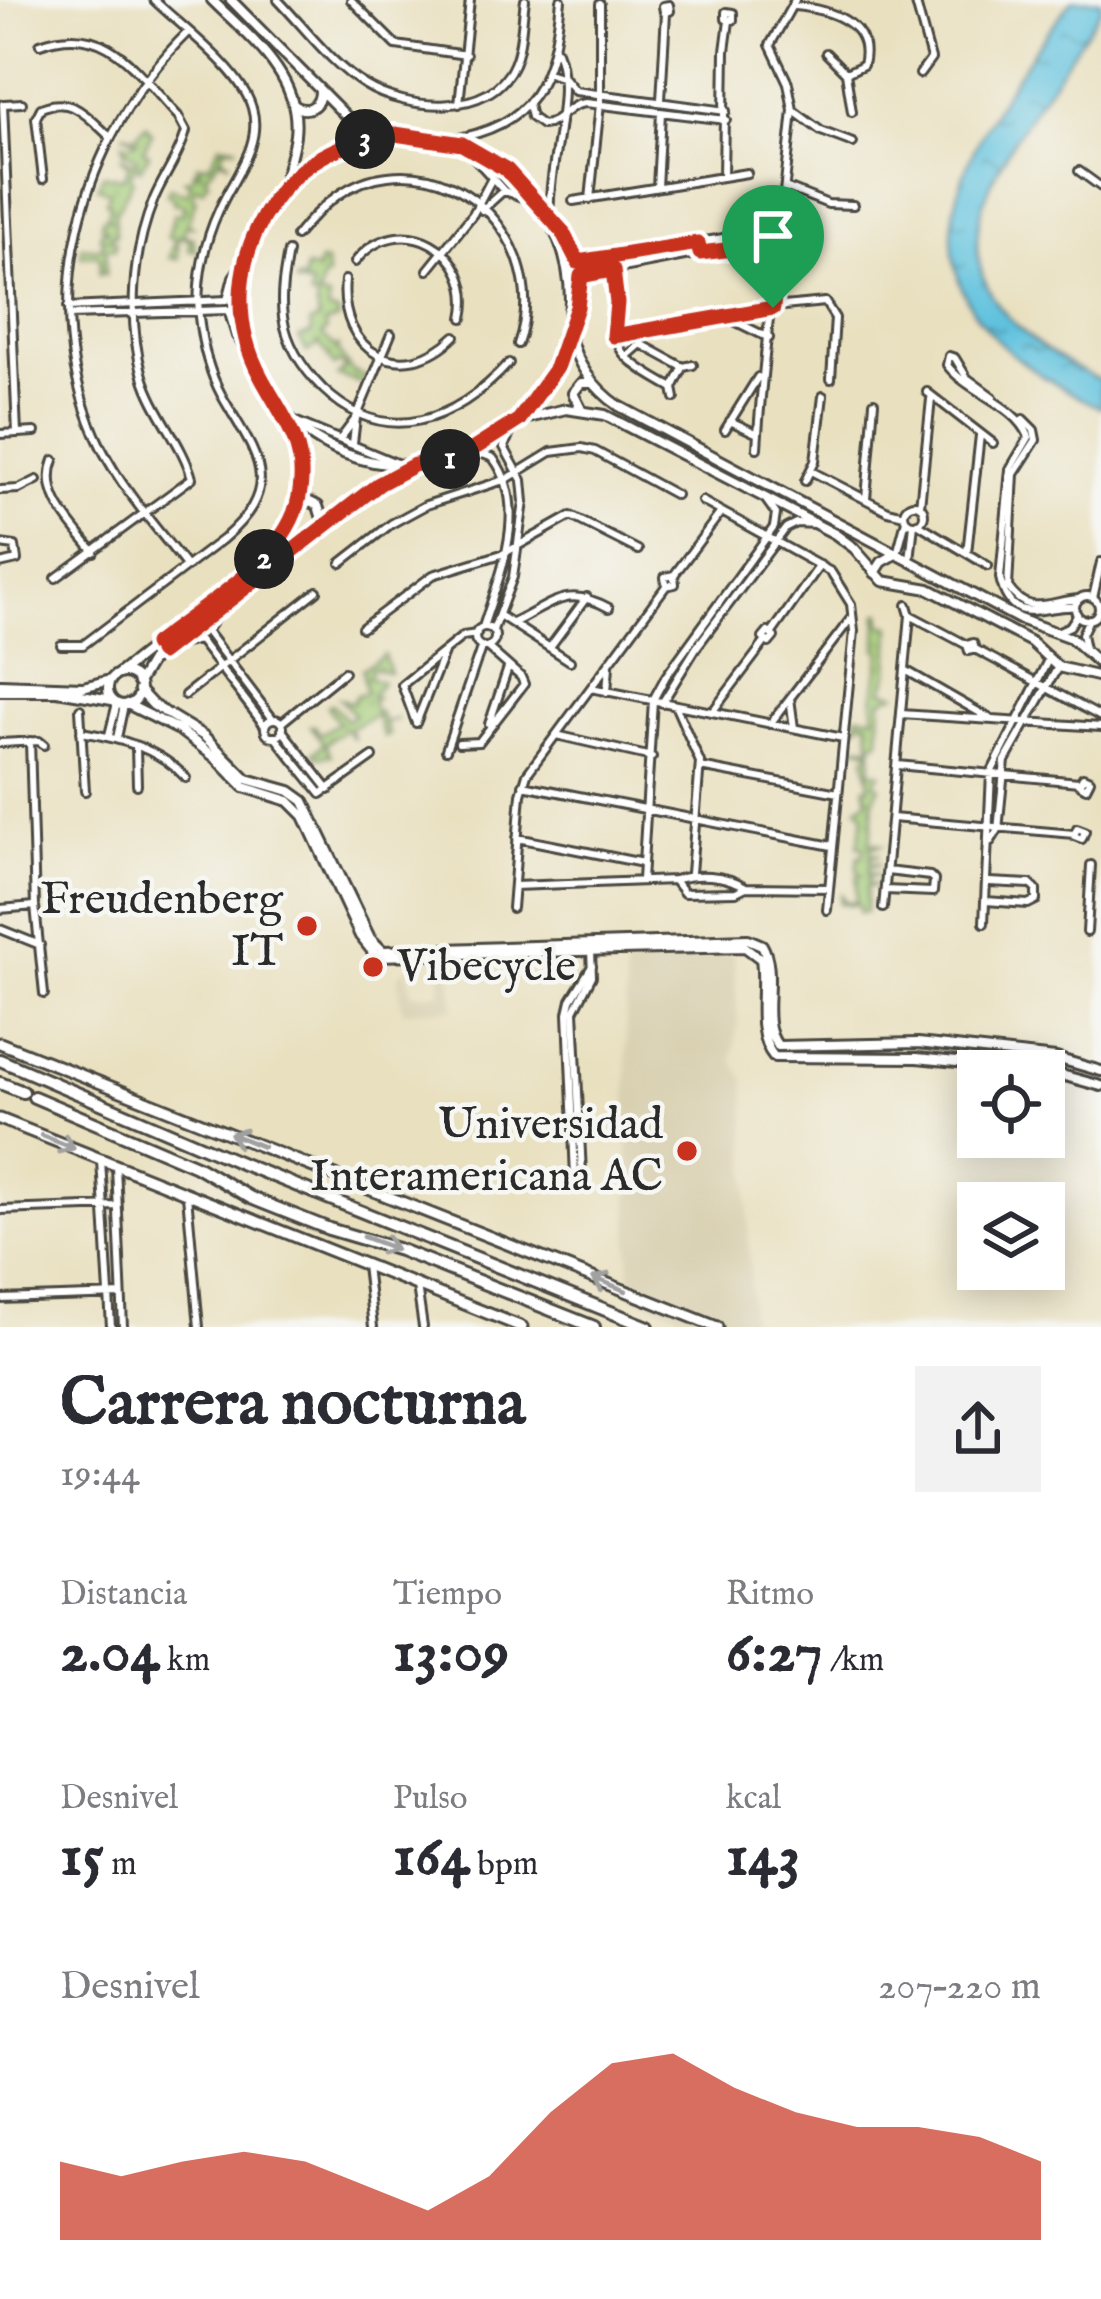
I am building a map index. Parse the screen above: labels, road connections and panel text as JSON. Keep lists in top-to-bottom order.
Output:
{
  "places": ["Freudenberg IT", "Vibecycle", "Universidad Interamericana AC"],
  "page": {
    "pins": ["3", "1", "2"],
    "heading": ["Carrera nocturna", "19:44"],
    "stats": [
      ["Distancia", "2.04 km"],
      ["Tiempo", "13:09"],
      ["Ritmo", "6:27 /km"],
      ["Desnivel", "15 m"],
      ["Pulso", "164 bpm"],
      ["kcal", "143"]
    ],
    "chart": ["Desnivel", "207–220 m"]
  }
}
